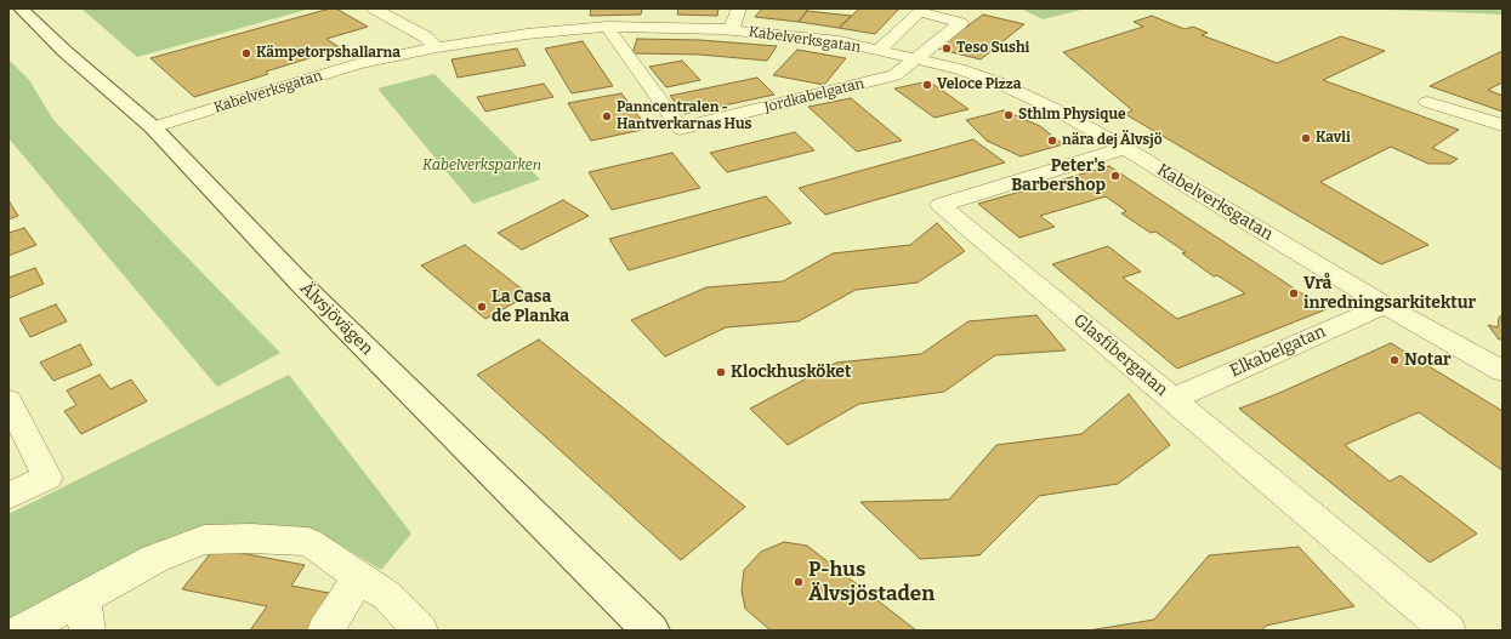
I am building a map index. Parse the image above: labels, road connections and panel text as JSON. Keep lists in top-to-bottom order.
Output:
{
  "streets": {
    "main road": ["Älvsjövägen"],
    "street": [
      "Kabelverksgatan",
      "Jordkabelgatan",
      "Elkabelgatan",
      "Glasfibergatan"
    ]
  },
  "crossings": [
    ["Kabelverksgatan", "Jordkabelgatan"],
    ["Kabelverksgatan", "Älvsjövägen"],
    ["Kabelverksgatan", "Elkabelgatan"],
    ["Kabelverksgatan", "Glasfibergatan"],
    ["Elkabelgatan", "Glasfibergatan"]
  ],
  "parks": ["Kabelverksparken"],
  "places": [
    "Teso Sushi",
    "Kämpetorpshallarna",
    "Veloce Pizza",
    "Sthlm Physique",
    "Panncentralen - Hantverkarnas Hus",
    "Kavli",
    "nära dej Älvsjö",
    "Peter's Barbershop",
    "Vrå inredningsarkitektur",
    "La Casa de Planka",
    "Notar",
    "Klockhusköket",
    "P-hus Älvsjöstaden"
  ]
}
